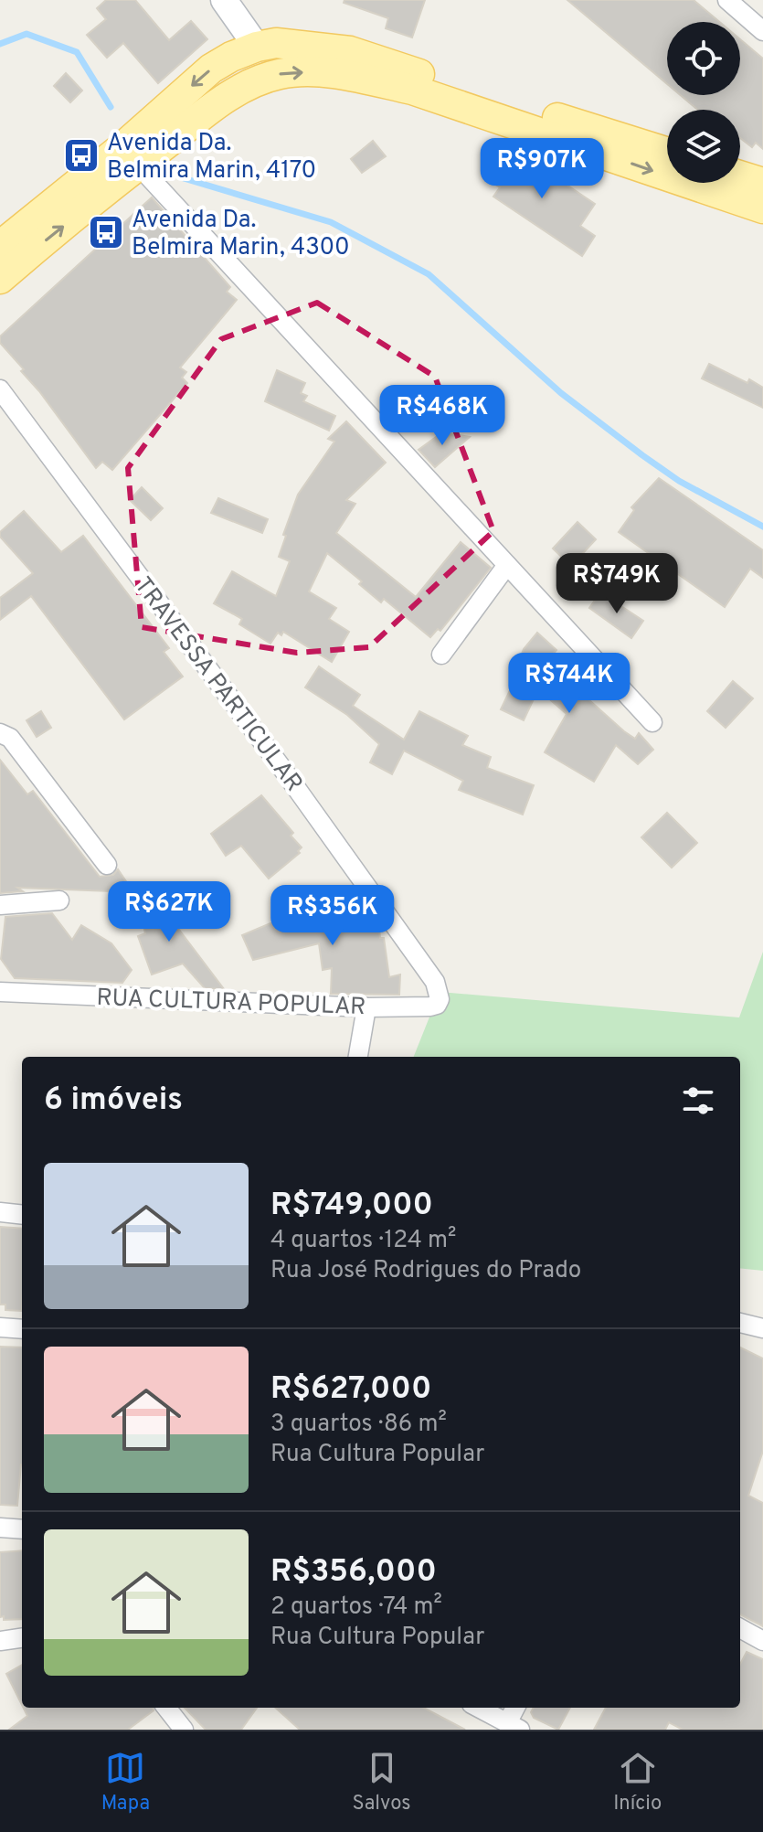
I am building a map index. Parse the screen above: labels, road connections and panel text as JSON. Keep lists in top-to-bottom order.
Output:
{
  "streets": {
    "street": ["TRAVESSA PARTICULAR", "RUA CULTURA POPULAR"]
  },
  "crossings": [
    ["TRAVESSA PARTICULAR", "RUA CULTURA POPULAR"]
  ],
  "places": {
    "bus stop": ["Avenida Da. Belmira Marin, 4170", "Avenida Da. Belmira Marin, 4300"]
  },
  "page": {
    "price": [
      "R$907K",
      "R$468K",
      "R$749K",
      "R$744K",
      "R$627K",
      "R$356K"
    ],
    "heading": "6 imóveis",
    "list": [
      {
        "name": "R$749,000",
        "note": "4 quartos · 124 m² · Rua José Rodrigues do Prado"
      },
      {
        "name": "R$627,000",
        "note": "3 quartos · 86 m² · Rua Cultura Popular"
      },
      {
        "name": "R$356,000",
        "note": "2 quartos · 74 m² · Rua Cultura Popular"
      }
    ],
    "tabs": ["Mapa", "Salvos", "Início"]
  }
}
